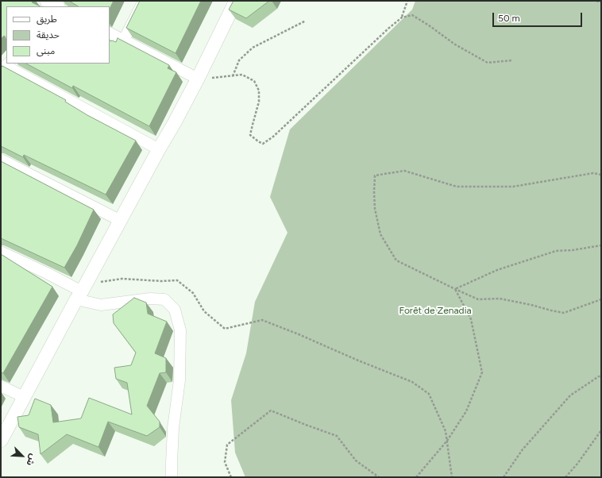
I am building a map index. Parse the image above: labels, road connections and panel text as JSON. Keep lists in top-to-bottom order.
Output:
{
  "parks": ["Forêt de Zenadia"],
  "legend": ["طريق", "حديقة", "مبنى"],
  "scale_bar": "50 m",
  "north": "bottom right"
}
